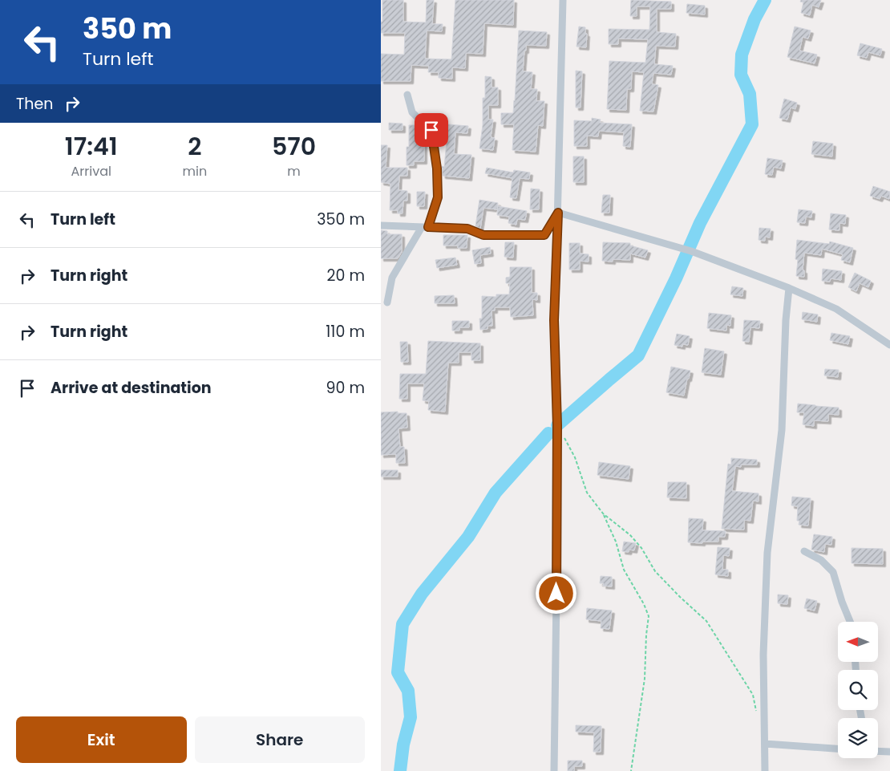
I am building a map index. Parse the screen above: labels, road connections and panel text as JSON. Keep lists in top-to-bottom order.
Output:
{
  "north": "left",
  "page": {
    "turn": ["350 m", "Turn left"],
    "then": "Then",
    "eta": [
      "17:41",
      "Arrival",
      "2",
      "min",
      "570",
      "m"
    ],
    "list": [
      {
        "name": "Turn left",
        "value": "350 m"
      },
      {
        "name": "Turn right",
        "value": "20 m"
      },
      {
        "name": "Turn right",
        "value": "110 m"
      },
      {
        "name": "Arrive at destination",
        "value": "90 m"
      }
    ],
    "buttons": ["Exit", "Share"]
  }
}
